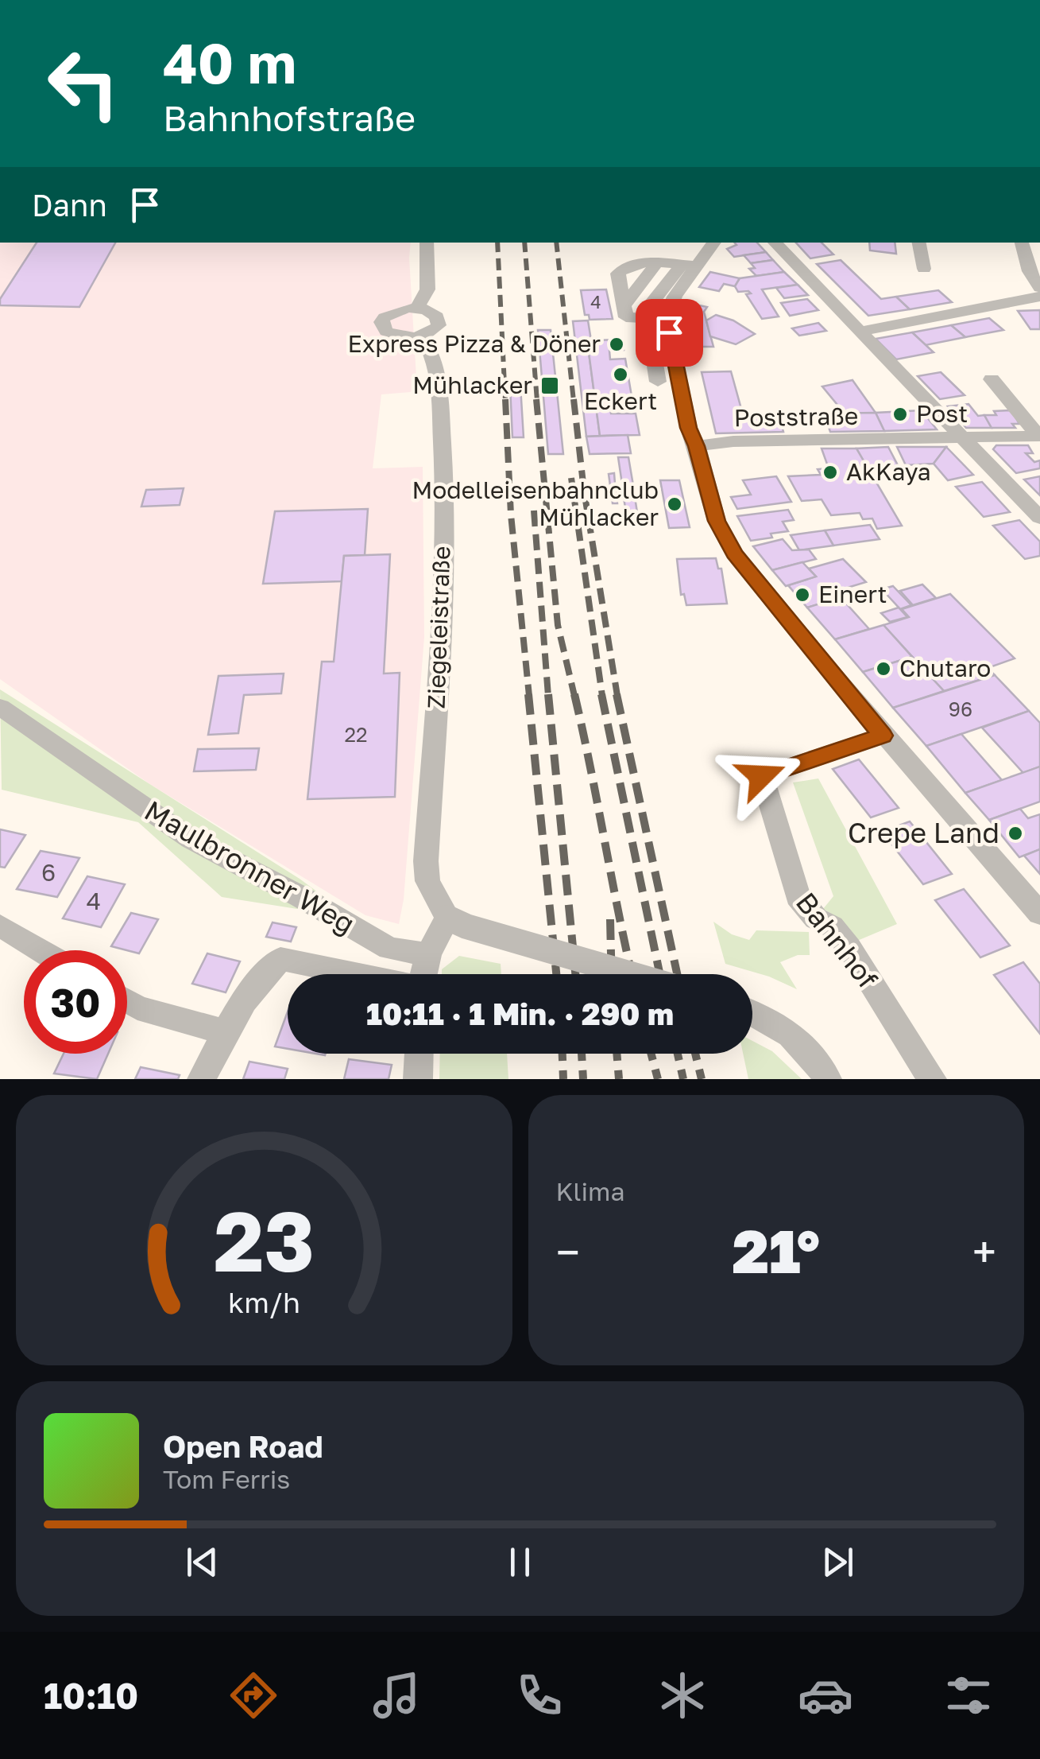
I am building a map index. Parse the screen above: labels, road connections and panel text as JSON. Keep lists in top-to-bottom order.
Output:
{
  "streets": {
    "street": [
      "Poststraße",
      "Ziegeleistraße",
      "Maulbronner Weg",
      "Bahnhof"
    ]
  },
  "places": {
    "other": [
      "Express Pizza & Döner",
      "Eckert",
      "Post",
      "AkKaya",
      "Modelleisenbahnclub Mühlacker",
      "Einert",
      "Chutaro",
      "Crepe Land"
    ],
    "transit": ["Mühlacker"]
  },
  "house_numbers": [
    "4",
    "96",
    "22",
    "6",
    "4"
  ],
  "page": {
    "turn": ["40 m", "Bahnhofstraße"],
    "then": "Dann",
    "limit": "30",
    "trip": "10:11 · 1 Min. · 290 m",
    "tile": "Klima",
    "heat": ["−", "21°", "+"],
    "song": ["Open Road", "Tom Ferris"],
    "tabs": "10:10",
    "gauge": ["23", "km/h"]
  }
}
